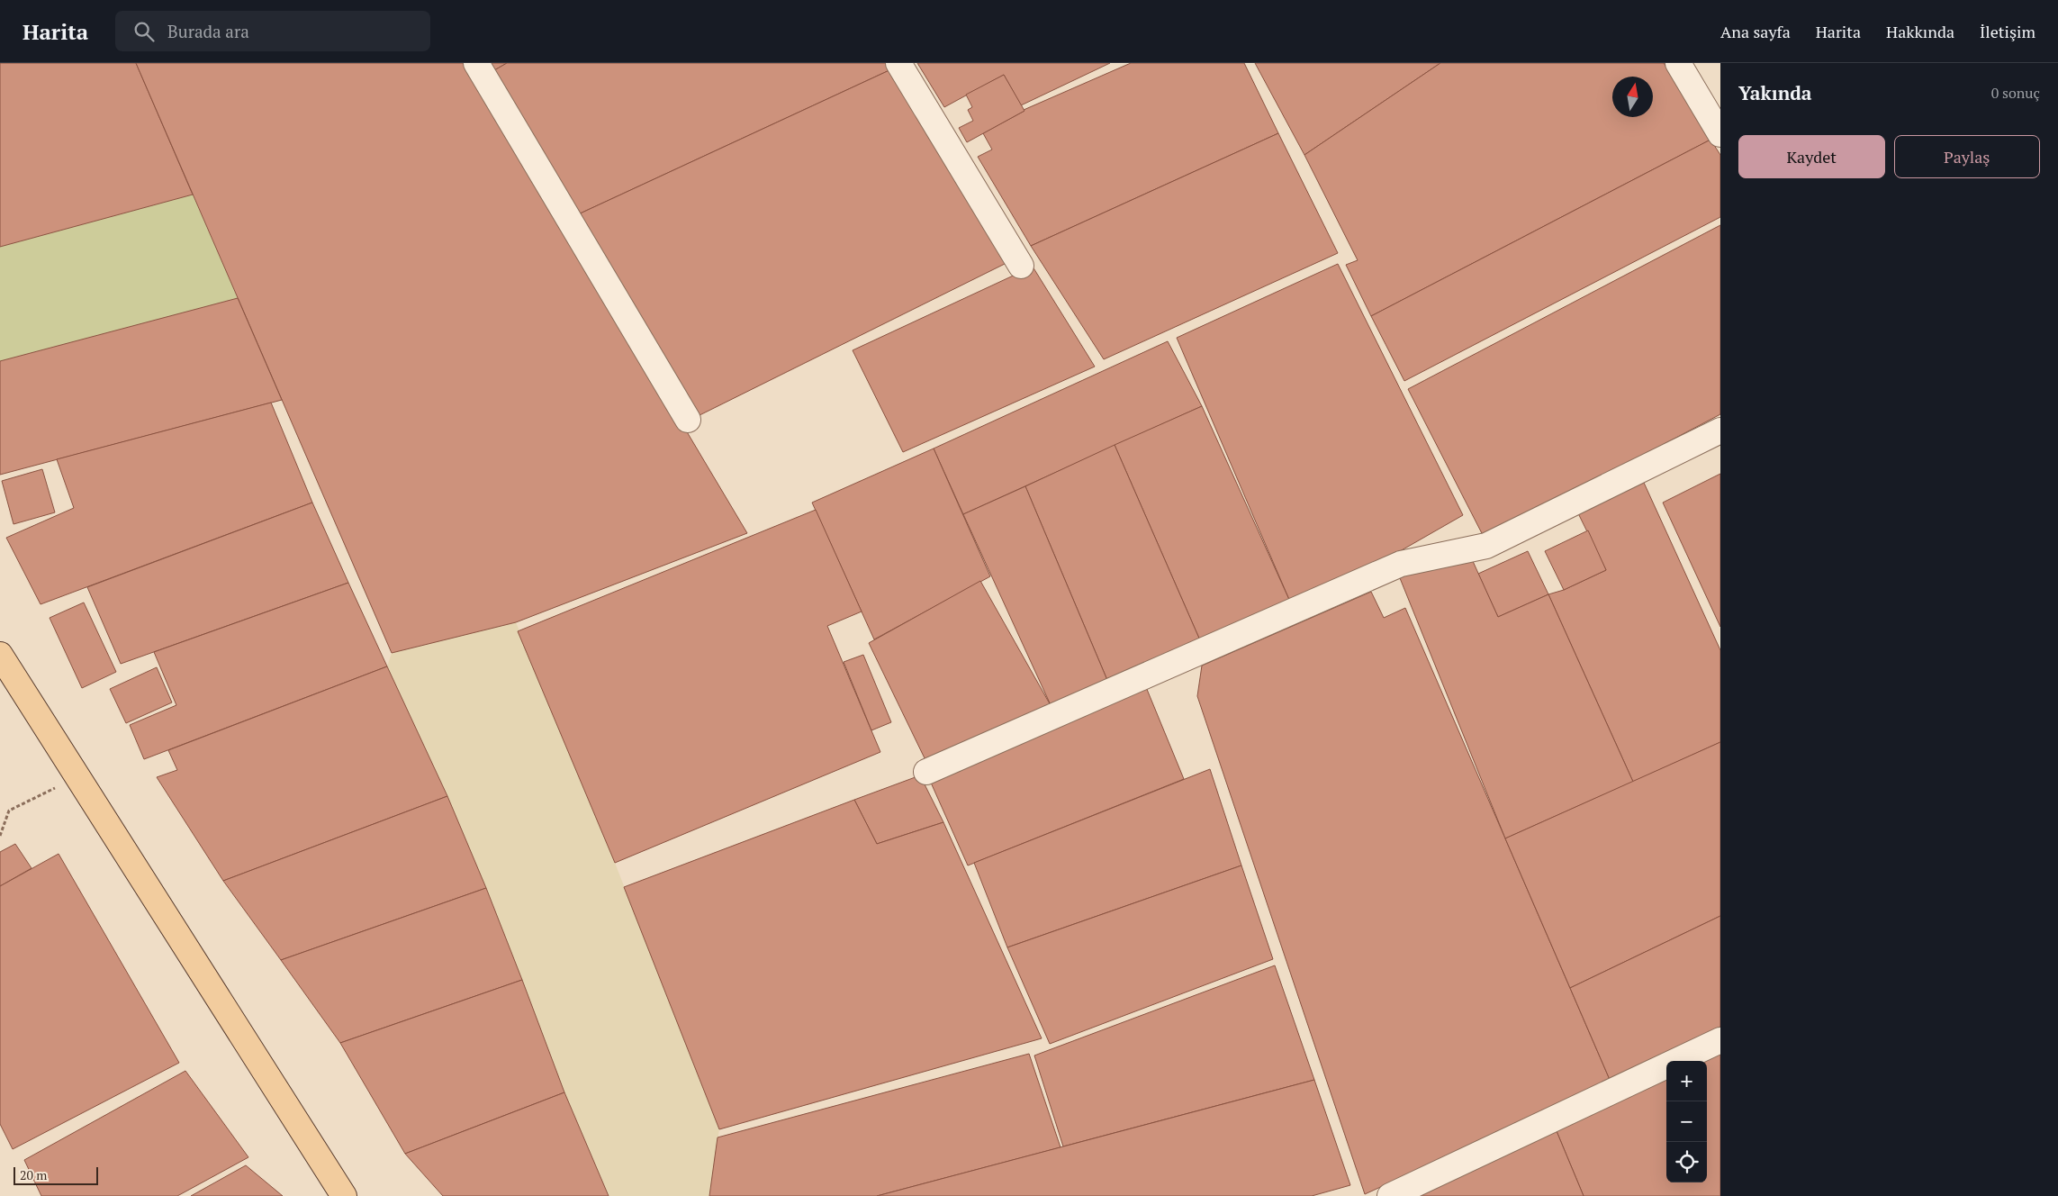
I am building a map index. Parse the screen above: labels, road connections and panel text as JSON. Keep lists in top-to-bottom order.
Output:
{
  "scale_bar": "20 m",
  "north": "top",
  "page": {
    "header": "Harita",
    "search": "Burada ara",
    "nav": [
      "Ana sayfa",
      "Harita",
      "Hakkında",
      "İletişim"
    ],
    "heading": ["Yakında", "0 sonuç"],
    "buttons": ["Kaydet", "Paylaş"],
    "map_buttons": ["+", "−"],
    "scale": "20 m"
  }
}
